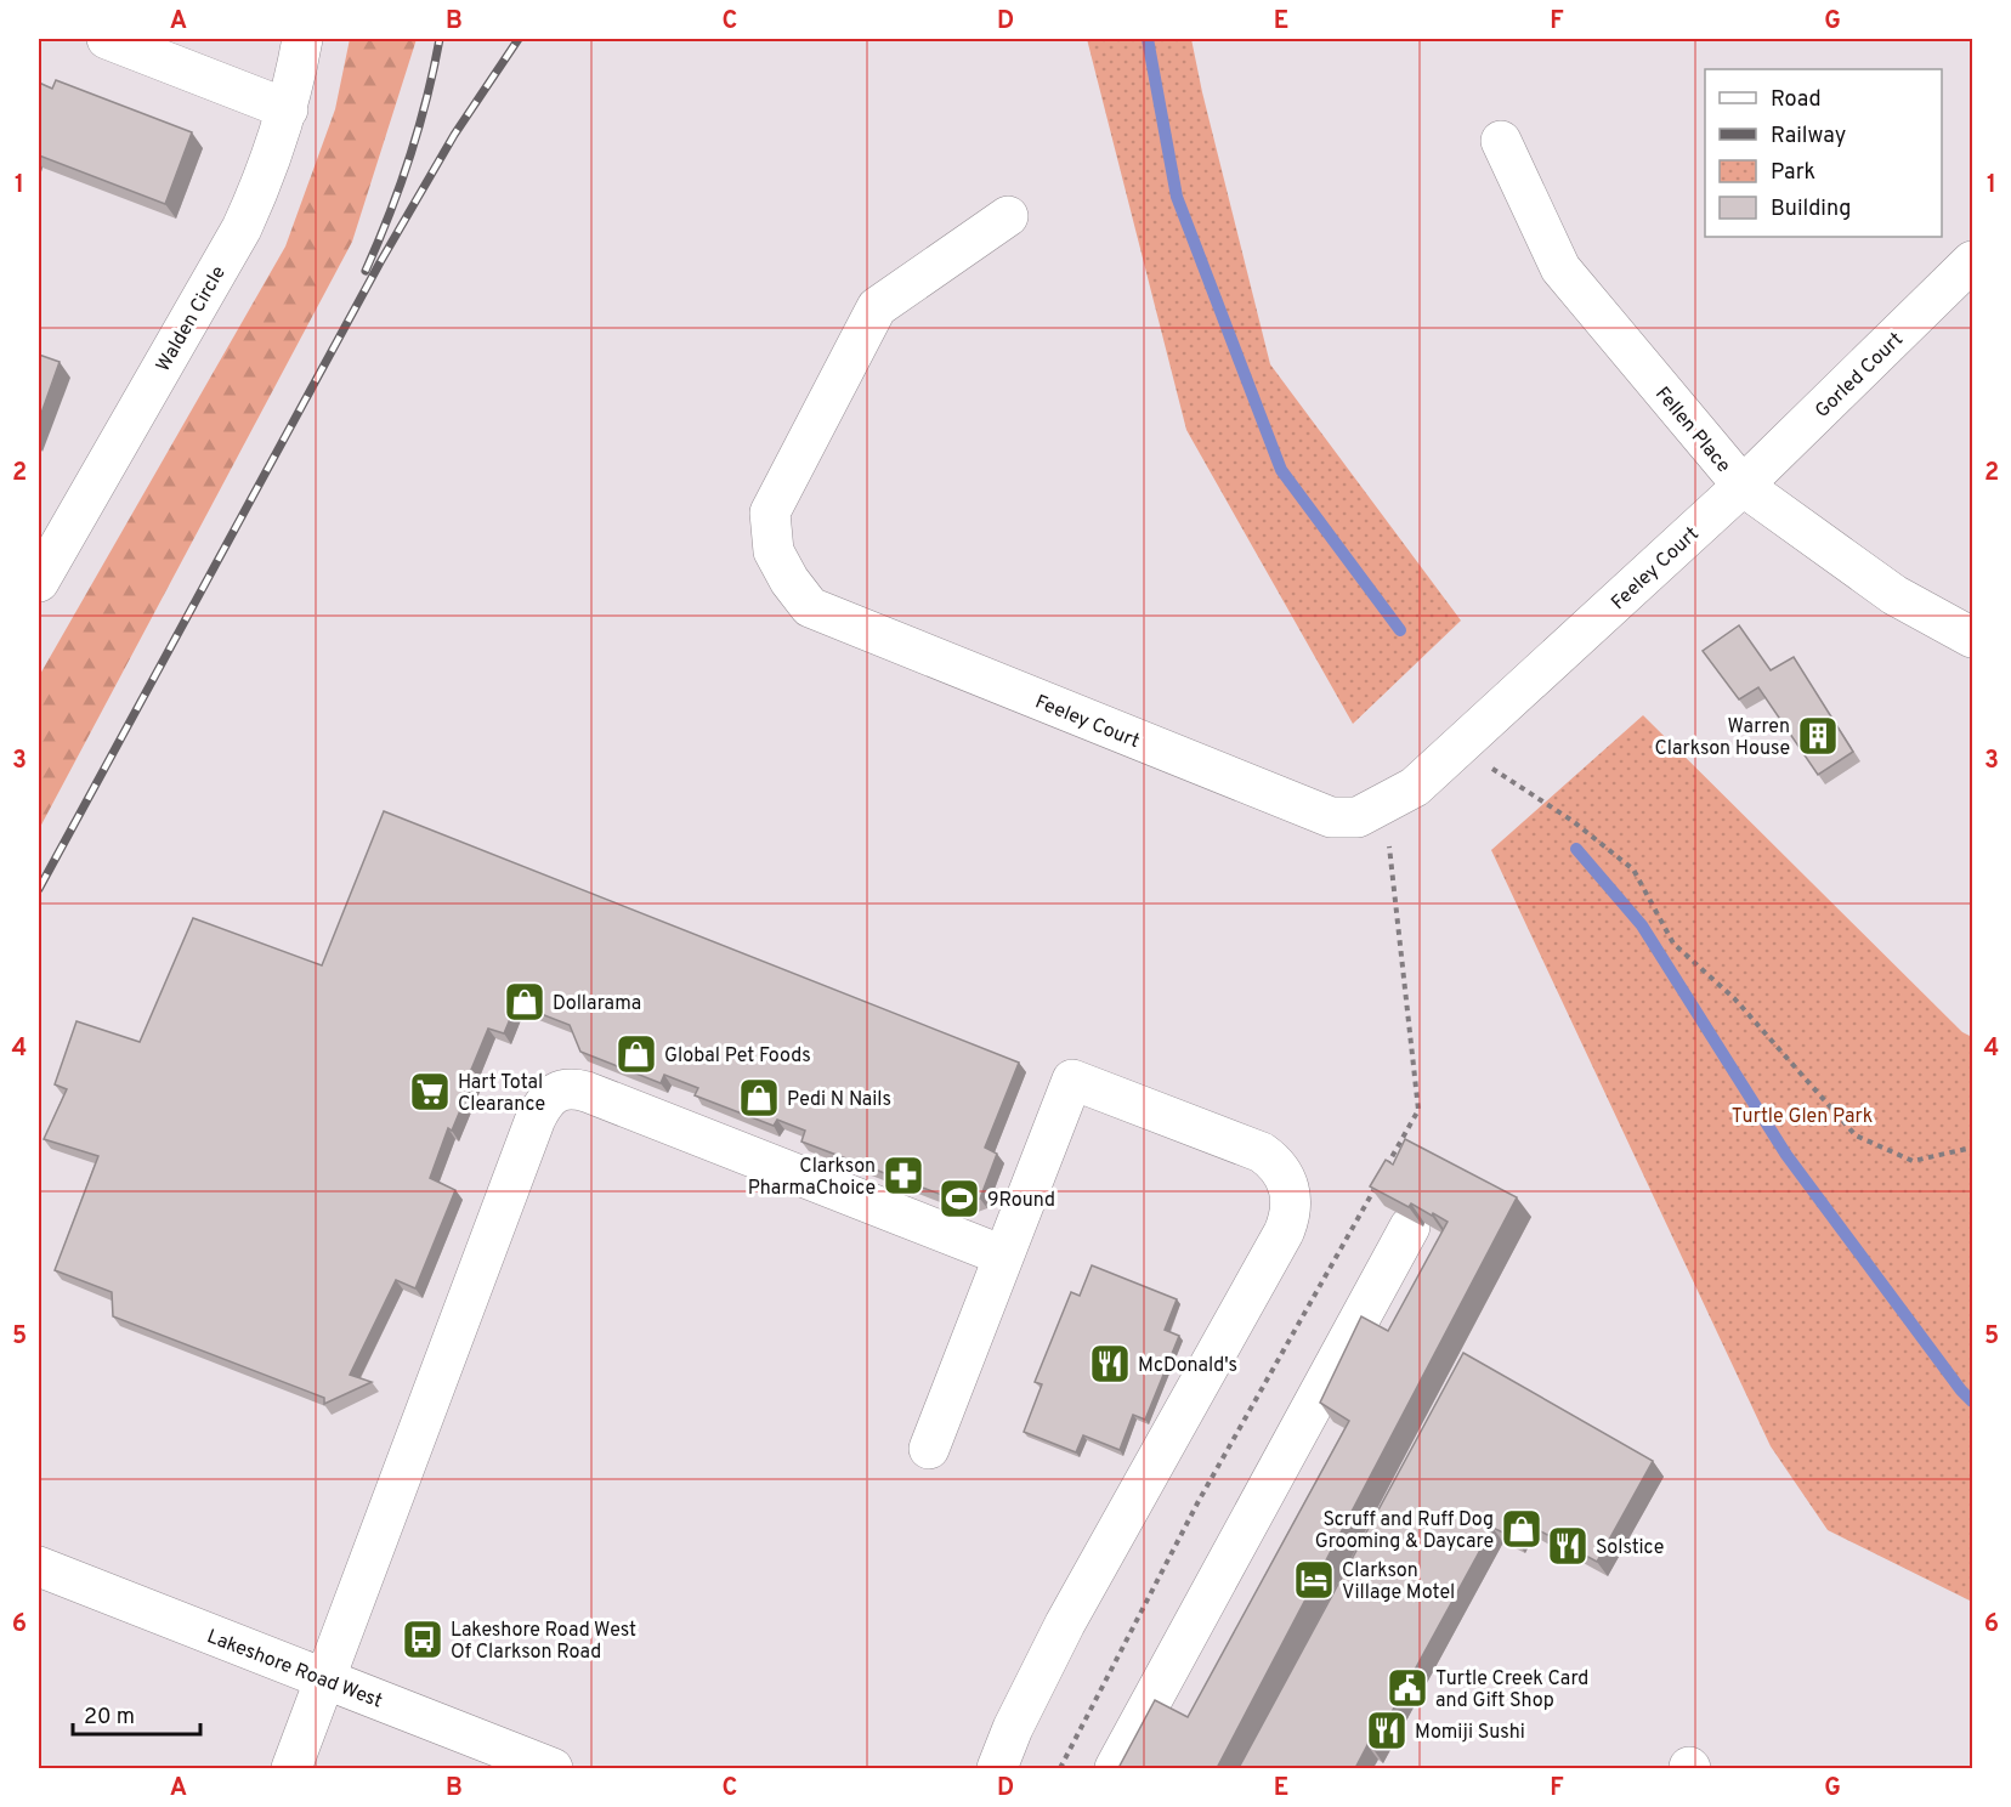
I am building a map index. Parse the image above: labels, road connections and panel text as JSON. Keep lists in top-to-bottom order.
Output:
{
  "streets": {
    "street": [
      "Walden Circle",
      "Gorled Court",
      "Fellen Place",
      "Feeley Court",
      "Lakeshore Road West"
    ]
  },
  "crossings": [
    ["Gorled Court", "Fellen Place"],
    ["Gorled Court", "Feeley Court"],
    ["Fellen Place", "Feeley Court"]
  ],
  "parks": ["Turtle Glen Park"],
  "places": {
    "building": ["Warren Clarkson House"],
    "shop": [
      "Dollarama",
      "Global Pet Foods",
      "Pedi N Nails",
      "Scruff and Ruff Dog Grooming & Daycare"
    ],
    "supermarket": ["Hart Total Clearance"],
    "pharmacy": ["Clarkson PharmaChoice"],
    "sports": ["9Round"],
    "restaurant": ["McDonald's", "Solstice", "Momiji Sushi"],
    "hotel": ["Clarkson Village Motel"],
    "bus stop": ["Lakeshore Road West Of Clarkson Road"],
    "public building": ["Turtle Creek Card and Gift Shop"]
  },
  "legend": [
    "Road",
    "Railway",
    "Park",
    "Building"
  ],
  "scale_bar": "20 m",
  "grid": {
    "columns": [
      "A",
      "B",
      "C",
      "D",
      "E",
      "F",
      "G"
    ],
    "rows": [
      "1",
      "2",
      "3",
      "4",
      "5",
      "6"
    ]
  }
}
